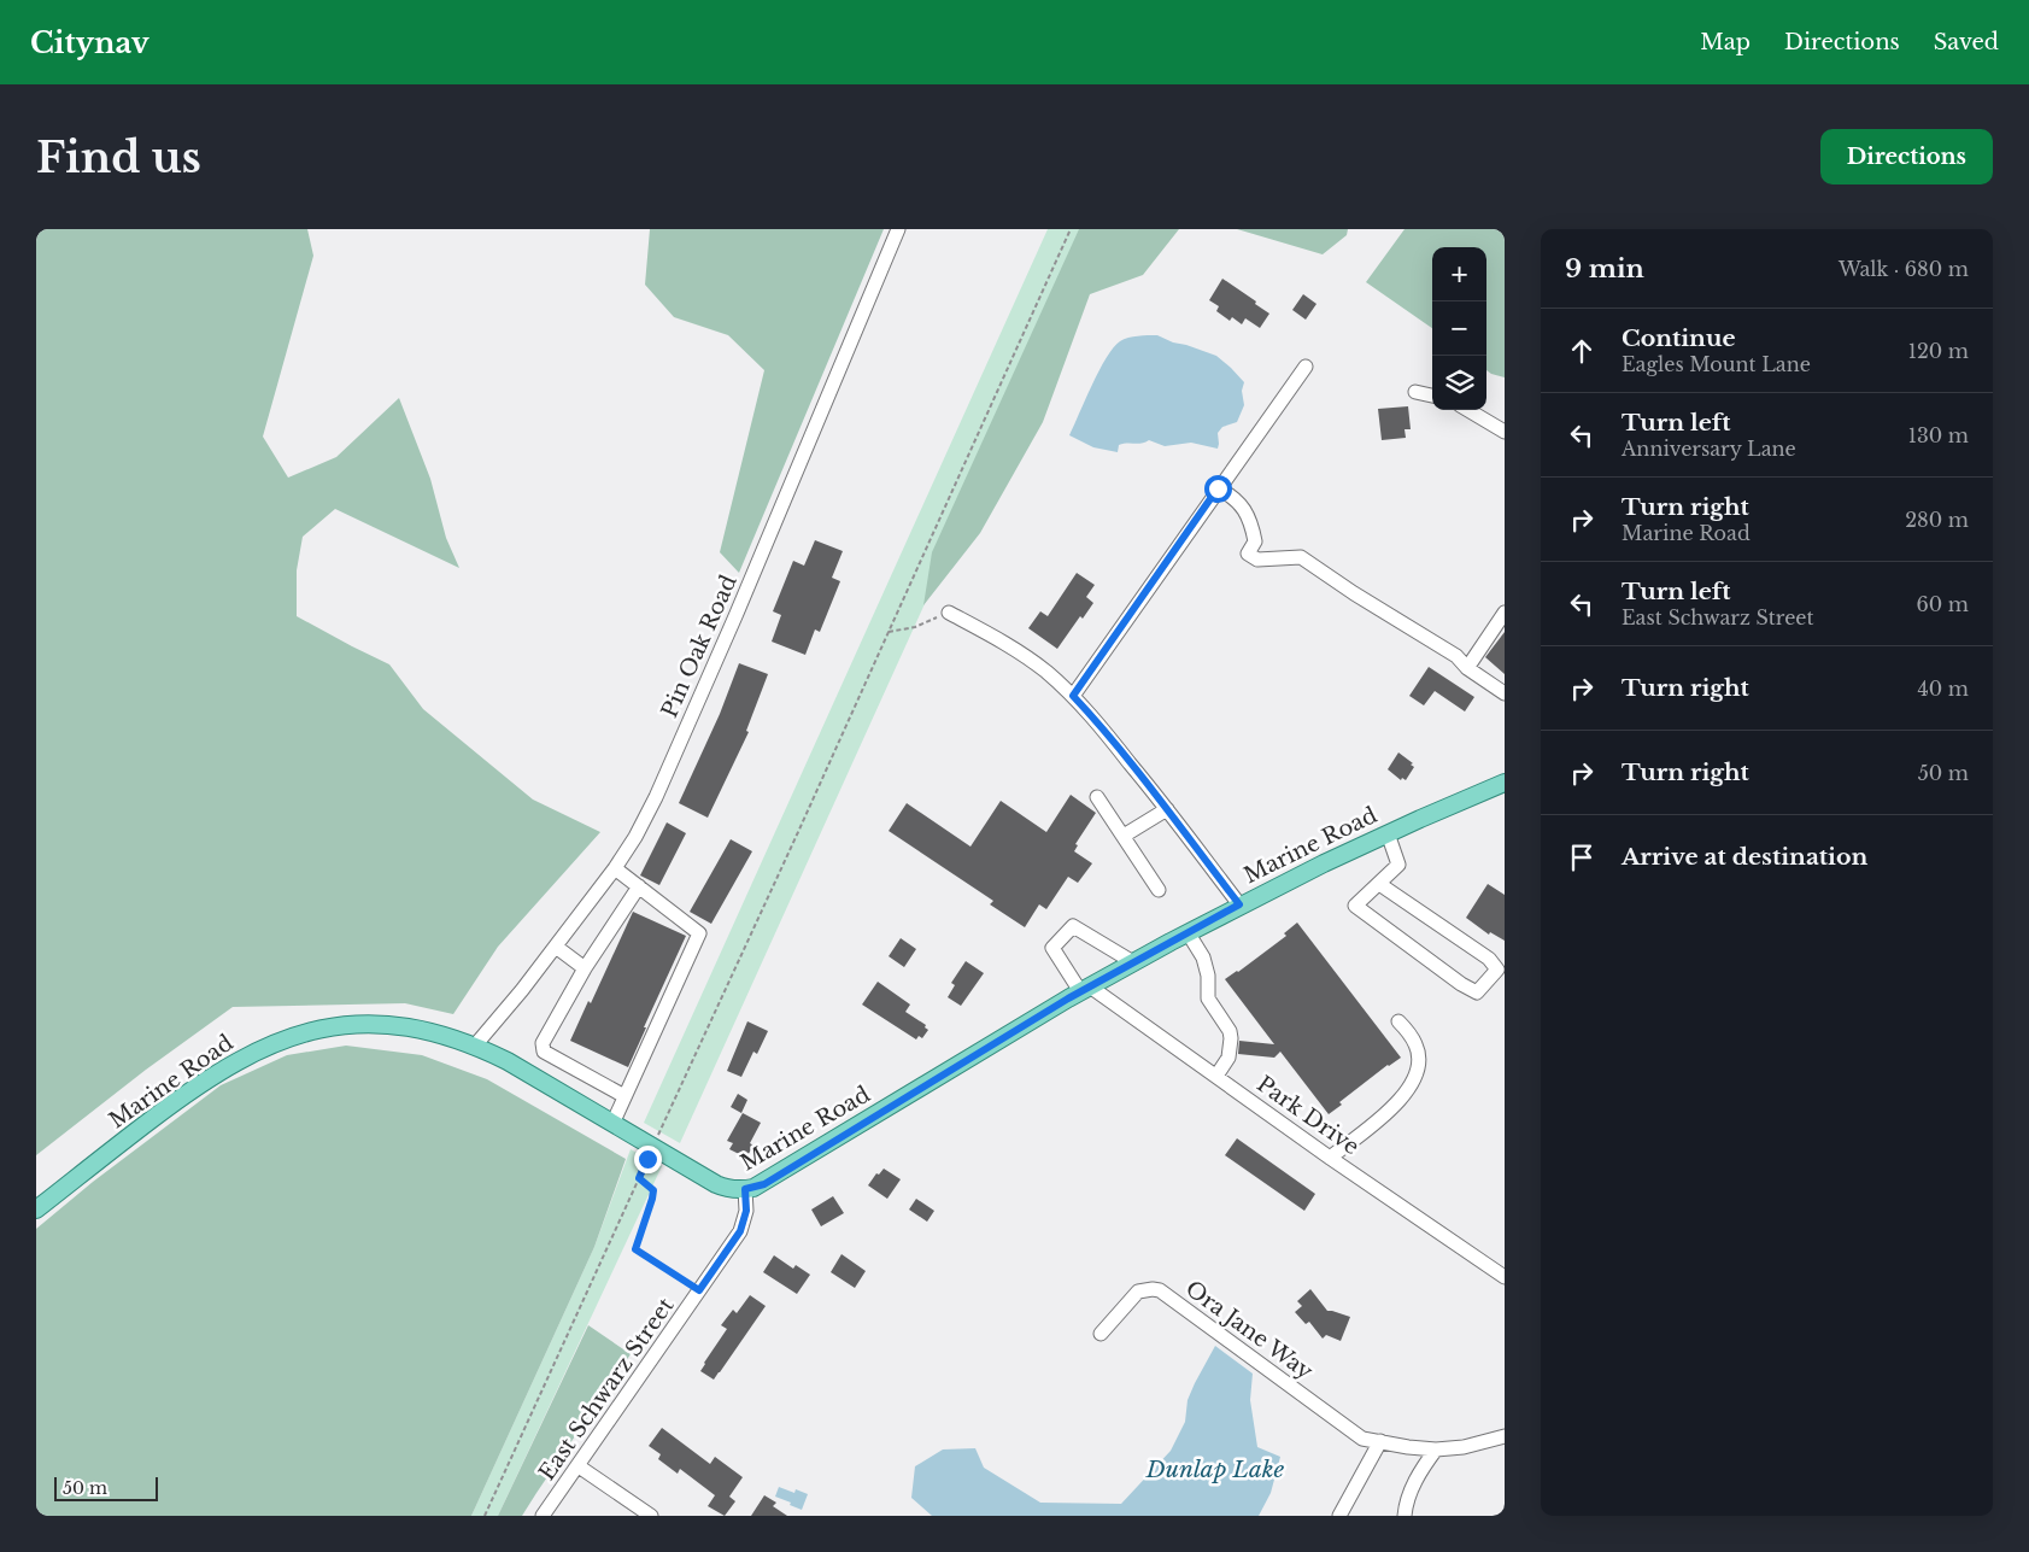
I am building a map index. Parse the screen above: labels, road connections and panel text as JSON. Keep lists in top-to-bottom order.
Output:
{
  "streets": {
    "main road": ["Marine Road"],
    "street": [
      "Pin Oak Road",
      "Park Drive",
      "Ora Jane Way",
      "East Schwarz Street"
    ]
  },
  "crossings": [
    ["Pin Oak Road", "Marine Road"],
    ["Marine Road", "Park Drive"],
    ["Marine Road", "East Schwarz Street"]
  ],
  "water": ["Dunlap Lake"],
  "scale_bar": "50 m",
  "page": {
    "header": "Citynav",
    "nav": ["Map", "Directions", "Saved"],
    "buttons": "Directions",
    "title": "Find us",
    "heading": ["9 min", "Walk · 680 m"],
    "map_buttons": ["+", "−"],
    "list": [
      ["Continue", "Eagles Mount Lane", "120 m"],
      ["Turn left", "Anniversary Lane", "130 m"],
      ["Turn right", "Marine Road", "280 m"],
      ["Turn left", "East Schwarz Street", "60 m"],
      ["Turn right", "40 m"],
      ["Turn right", "50 m"],
      "Arrive at destination"
    ],
    "scale": "50 m"
  }
}
